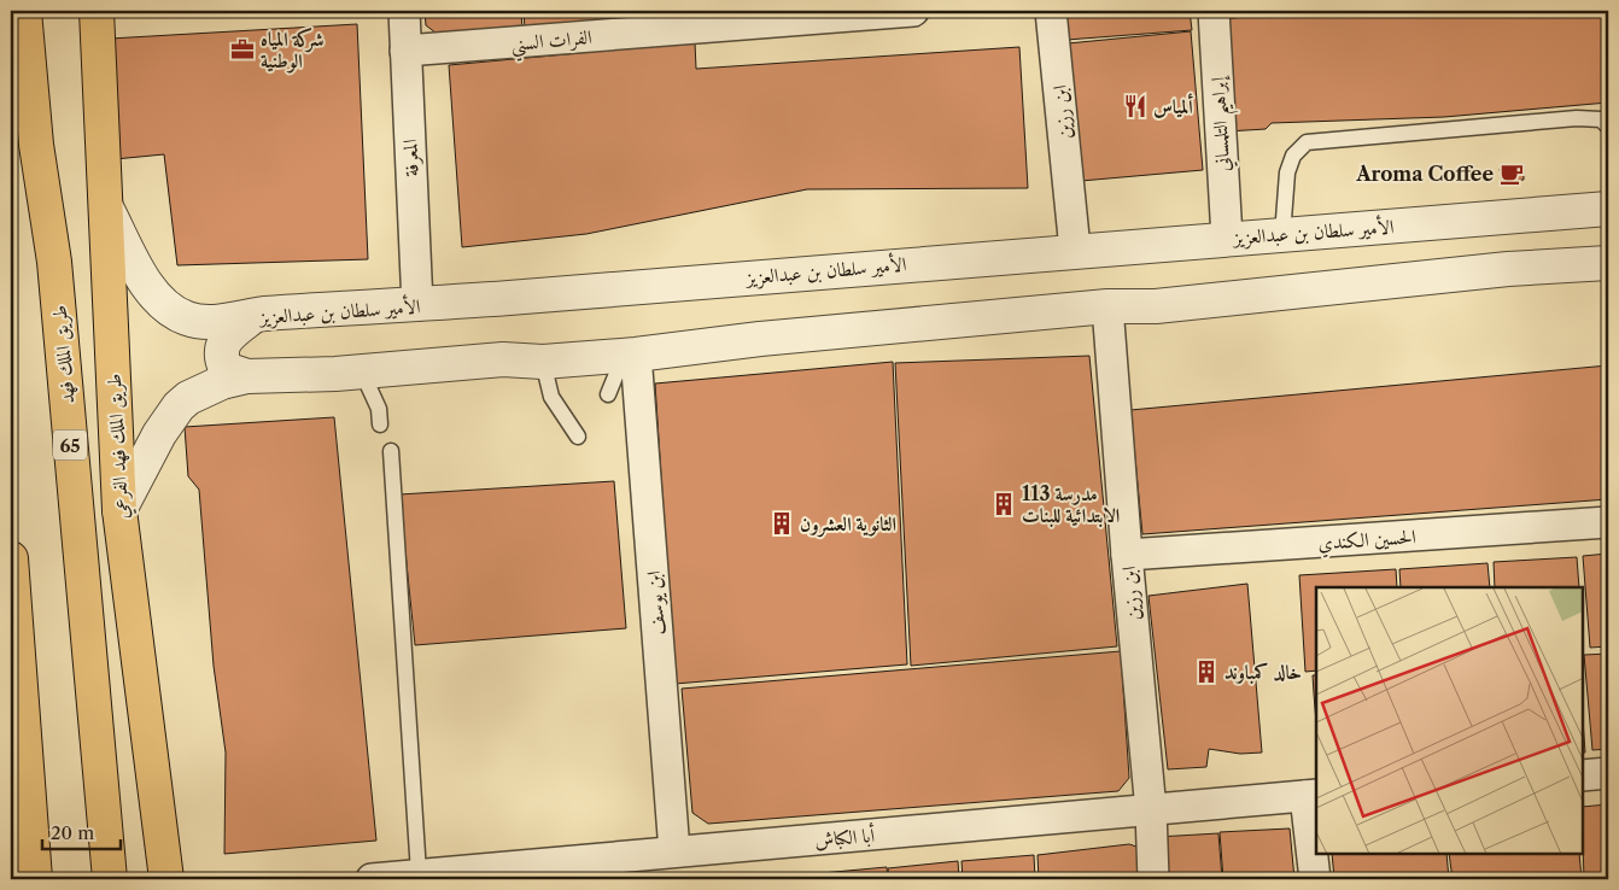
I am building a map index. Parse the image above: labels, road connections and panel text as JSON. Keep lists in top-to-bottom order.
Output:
{
  "streets": {
    "main road": ["طريق الملك فهد", "65", "طريق الملك فهد الفرعي"],
    "street": [
      "الفرات السني",
      "ابن رزين",
      "إبراهيم التلمساني",
      "المعرفة",
      "الأمير سلطان بن عبدالعزيز",
      "الحسين الكندي",
      "ابن يوسف",
      "أبا الكباش"
    ]
  },
  "crossings": [
    ["الفرات السني", "المعرفة"],
    ["ابن رزين", "الأمير سلطان بن عبدالعزيز"],
    ["ابن رزين", "الحسين الكندي"],
    ["ابن رزين", "أبا الكباش"],
    ["إبراهيم التلمساني", "الأمير سلطان بن عبدالعزيز"],
    ["المعرفة", "الأمير سلطان بن عبدالعزيز"],
    ["الأمير سلطان بن عبدالعزيز", "طريق الملك فهد الفرعي"],
    ["ابن يوسف", "أبا الكباش"]
  ],
  "places": {
    "office": ["شركة المياه الوطنية"],
    "restaurant": ["ألمياس"],
    "cafe": ["Aroma Coffee"],
    "building": ["مدرسة 113 الابتدائية للبنات", "الثانوية العشرون", "خالد كمباوند"]
  },
  "scale_bar": "20 m"
}
